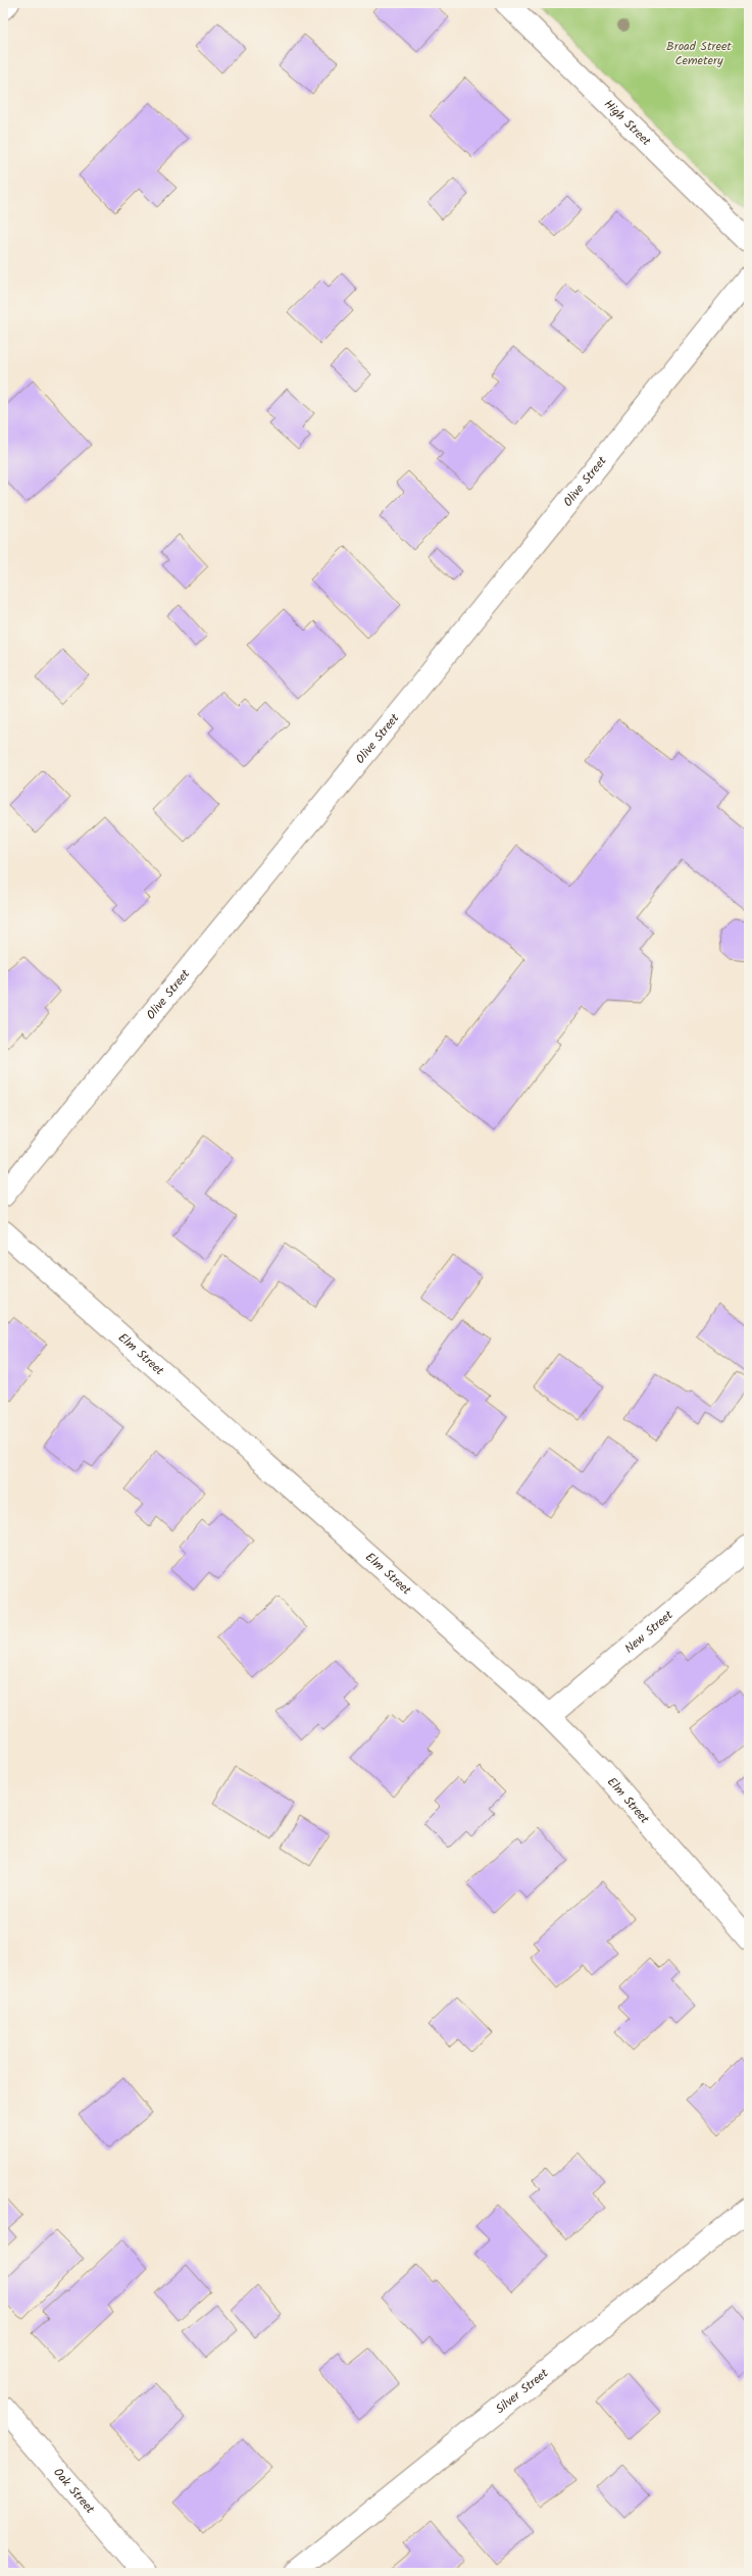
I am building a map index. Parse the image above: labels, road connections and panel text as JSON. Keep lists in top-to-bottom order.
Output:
{
  "streets": {
    "street": [
      "High Street",
      "Olive Street",
      "Elm Street",
      "New Street",
      "Silver Street",
      "Oak Street"
    ]
  },
  "crossings": [
    ["Elm Street", "New Street"]
  ],
  "parks": ["Broad Street Cemetery"]
}
